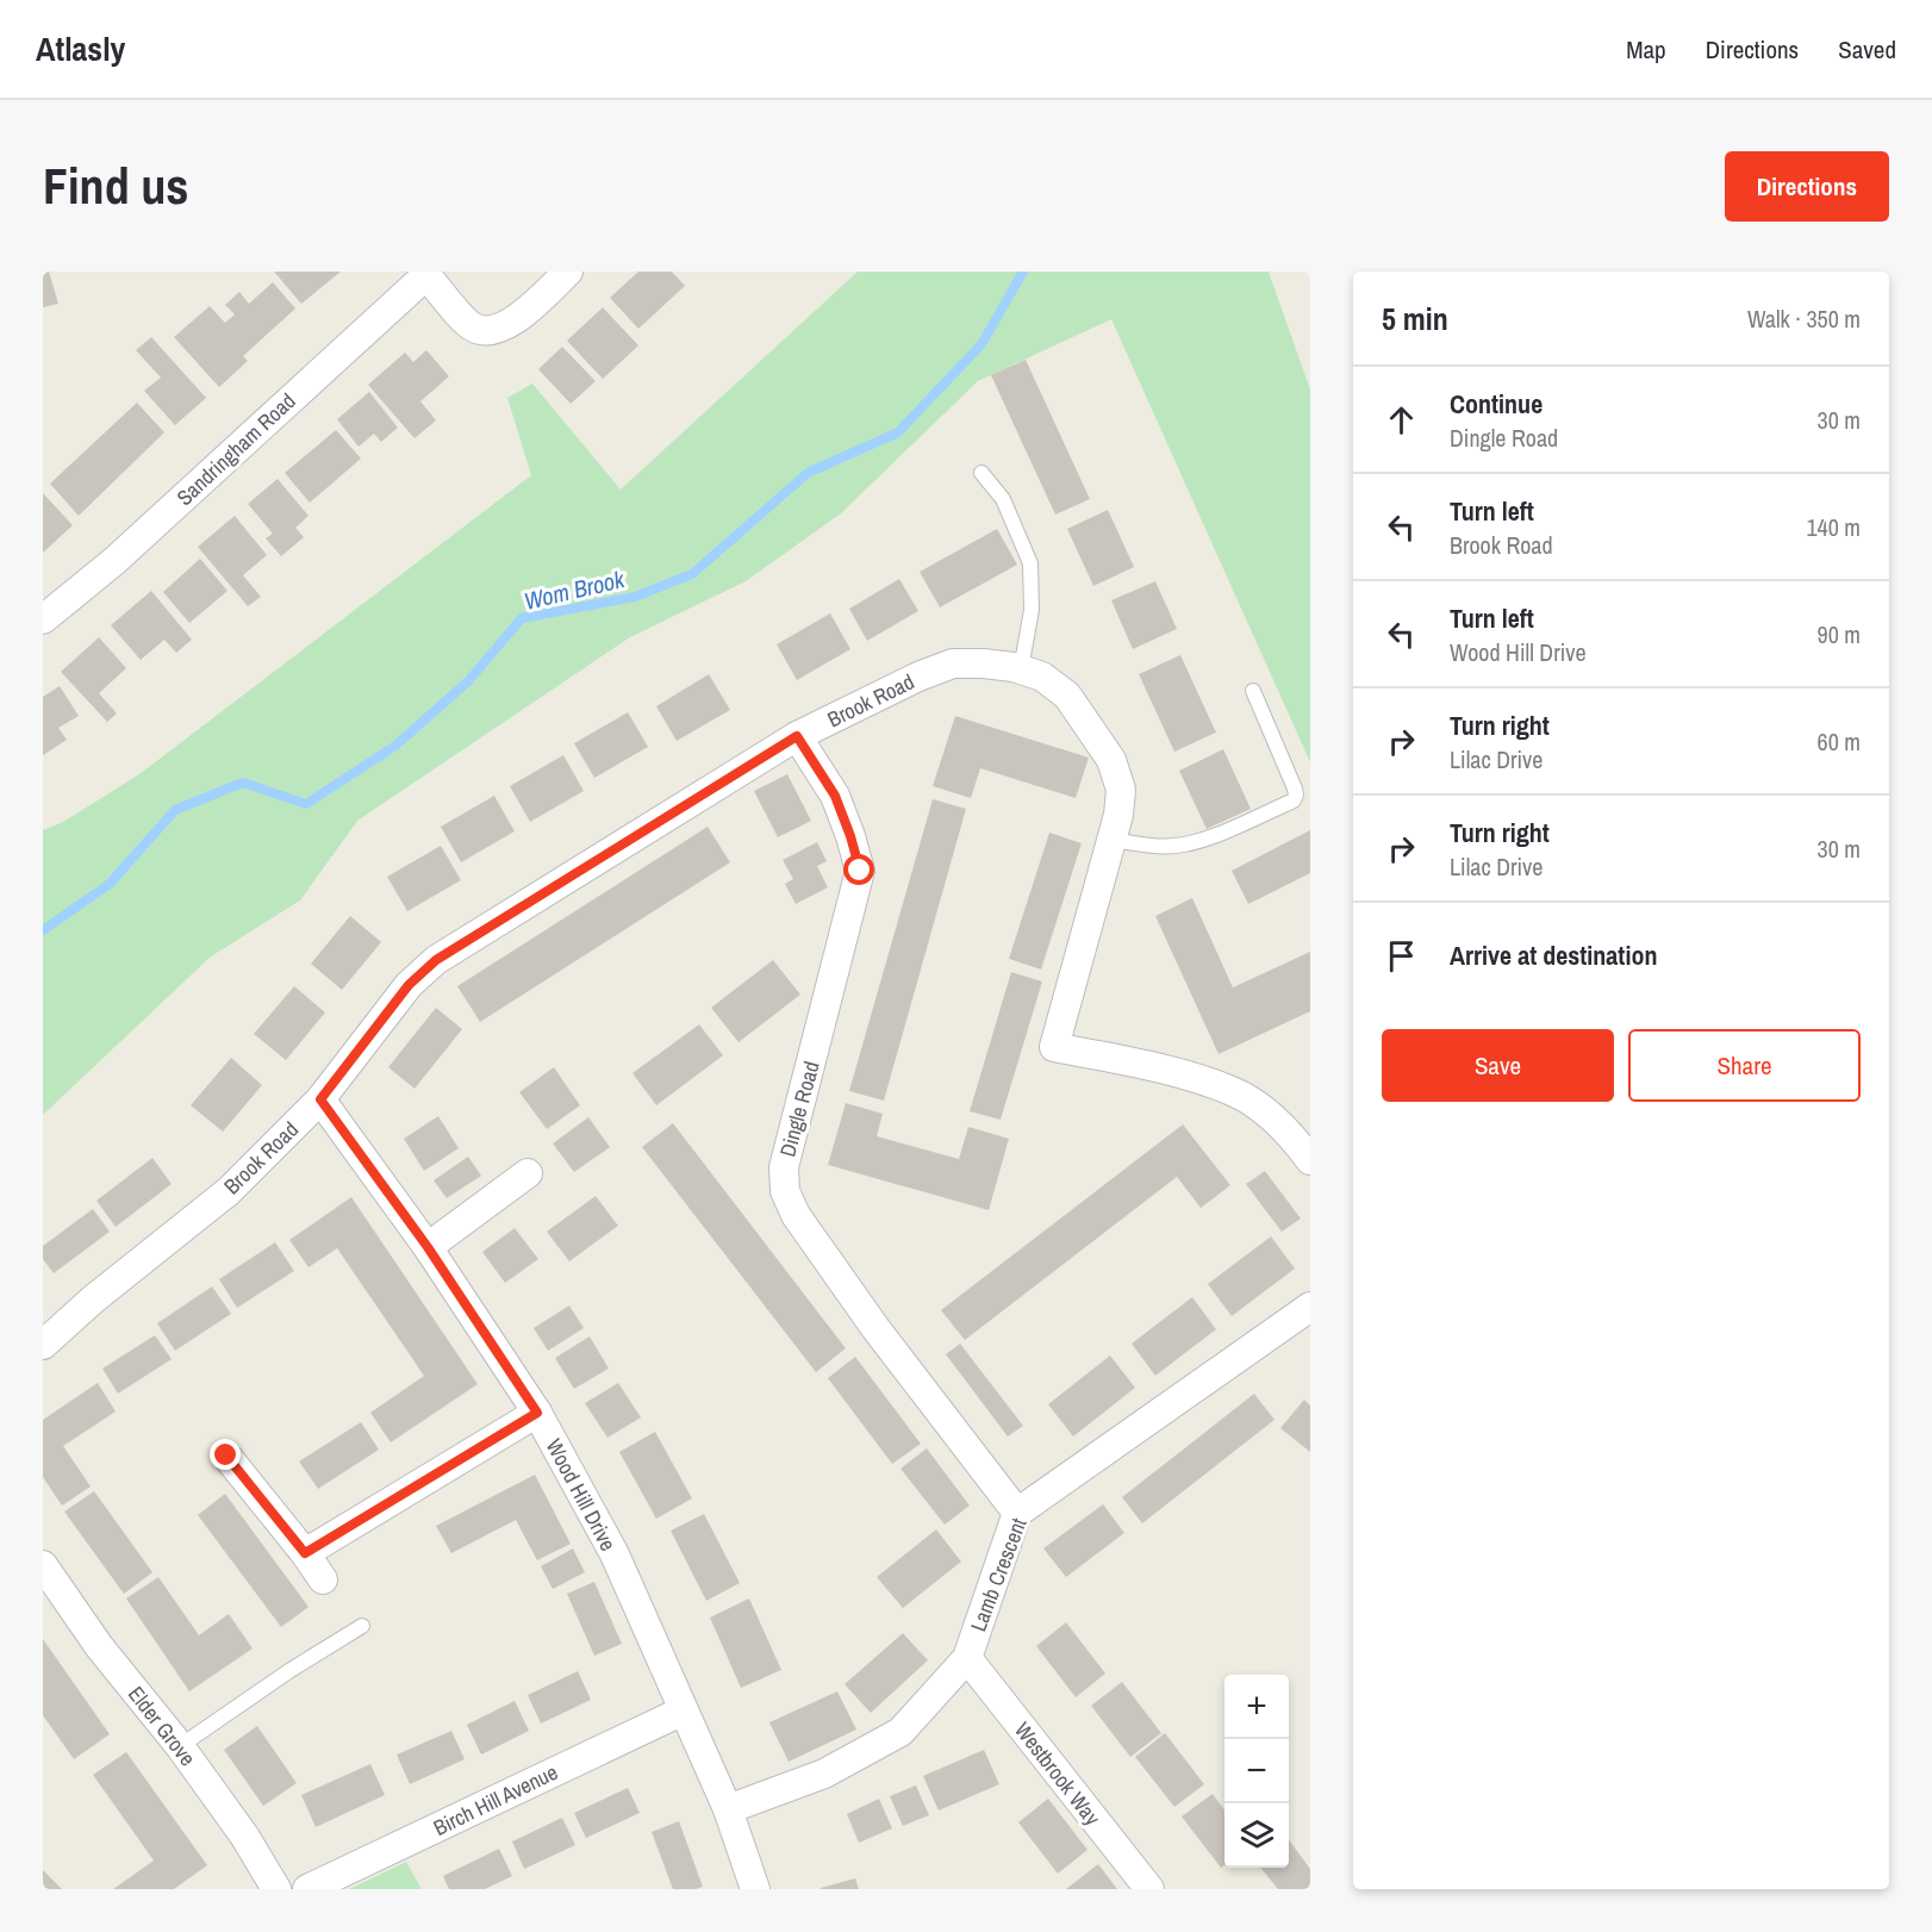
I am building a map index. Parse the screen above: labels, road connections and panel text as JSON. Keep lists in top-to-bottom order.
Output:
{
  "streets": {
    "street": [
      "Sandringham Road",
      "Brook Road",
      "Dingle Road",
      "Wood Hill Drive",
      "Lamb Crescent",
      "Elder Grove",
      "Westbrook Way",
      "Birch Hill Avenue"
    ]
  },
  "crossings": [
    ["Brook Road", "Dingle Road"],
    ["Brook Road", "Wood Hill Drive"],
    ["Dingle Road", "Lamb Crescent"],
    ["Wood Hill Drive", "Lamb Crescent"],
    ["Wood Hill Drive", "Birch Hill Avenue"],
    ["Lamb Crescent", "Westbrook Way"]
  ],
  "water": ["Wom Brook"],
  "page": {
    "header": "Atlasly",
    "nav": ["Map", "Directions", "Saved"],
    "buttons": [
      "Directions",
      ["Save", "Share"]
    ],
    "title": "Find us",
    "heading": ["5 min", "Walk · 350 m"],
    "list": [
      ["Continue", "Dingle Road", "30 m"],
      ["Turn left", "Brook Road", "140 m"],
      ["Turn left", "Wood Hill Drive", "90 m"],
      ["Turn right", "Lilac Drive", "60 m"],
      ["Turn right", "Lilac Drive", "30 m"],
      "Arrive at destination"
    ],
    "map_buttons": ["+", "−"]
  }
}
